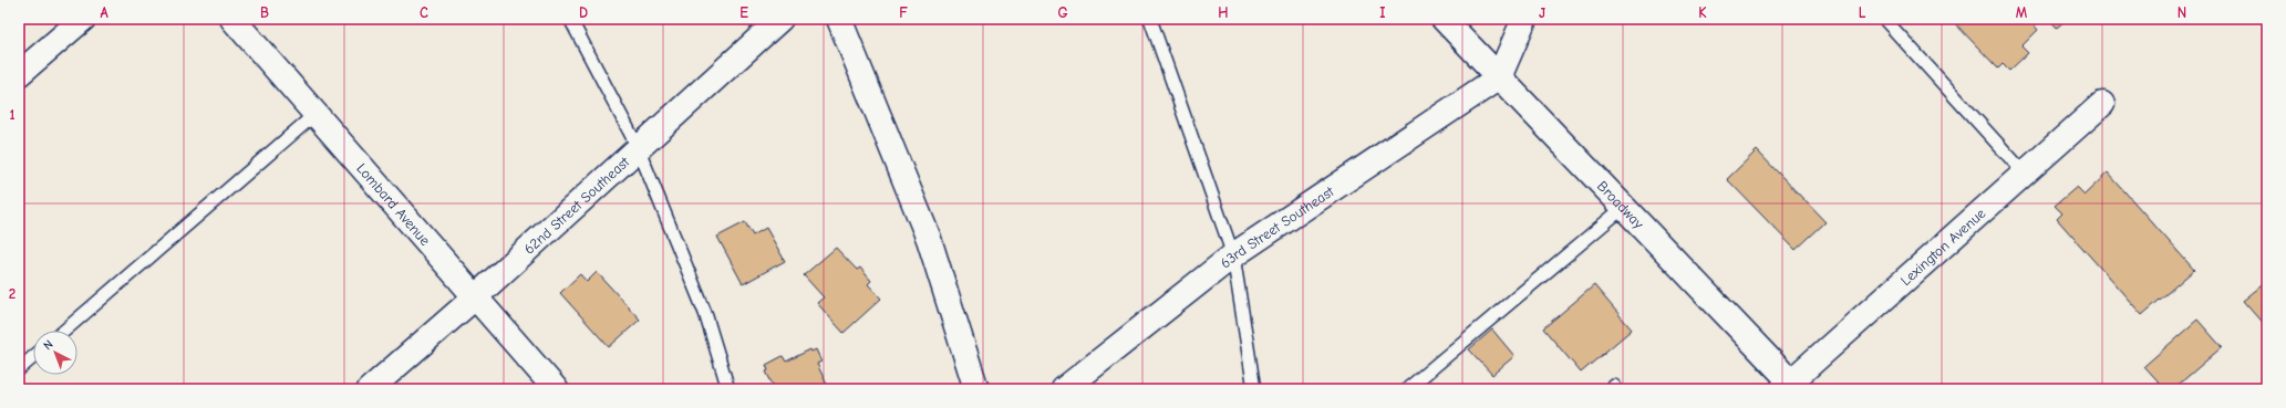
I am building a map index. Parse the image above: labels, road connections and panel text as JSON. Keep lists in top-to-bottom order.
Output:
{
  "streets": {
    "street": [
      "Lombard Avenue",
      "62nd Street Southeast",
      "Broadway",
      "63rd Street Southeast",
      "Lexington Avenue"
    ]
  },
  "crossings": [
    ["Lombard Avenue", "62nd Street Southeast"],
    ["Broadway", "63rd Street Southeast"],
    ["Broadway", "Lexington Avenue"]
  ],
  "north": "top left",
  "grid": {
    "columns": [
      "A",
      "B",
      "C",
      "D",
      "E",
      "F",
      "G",
      "H",
      "I",
      "J",
      "K",
      "L",
      "M",
      "N"
    ],
    "rows": ["1", "2"]
  }
}
